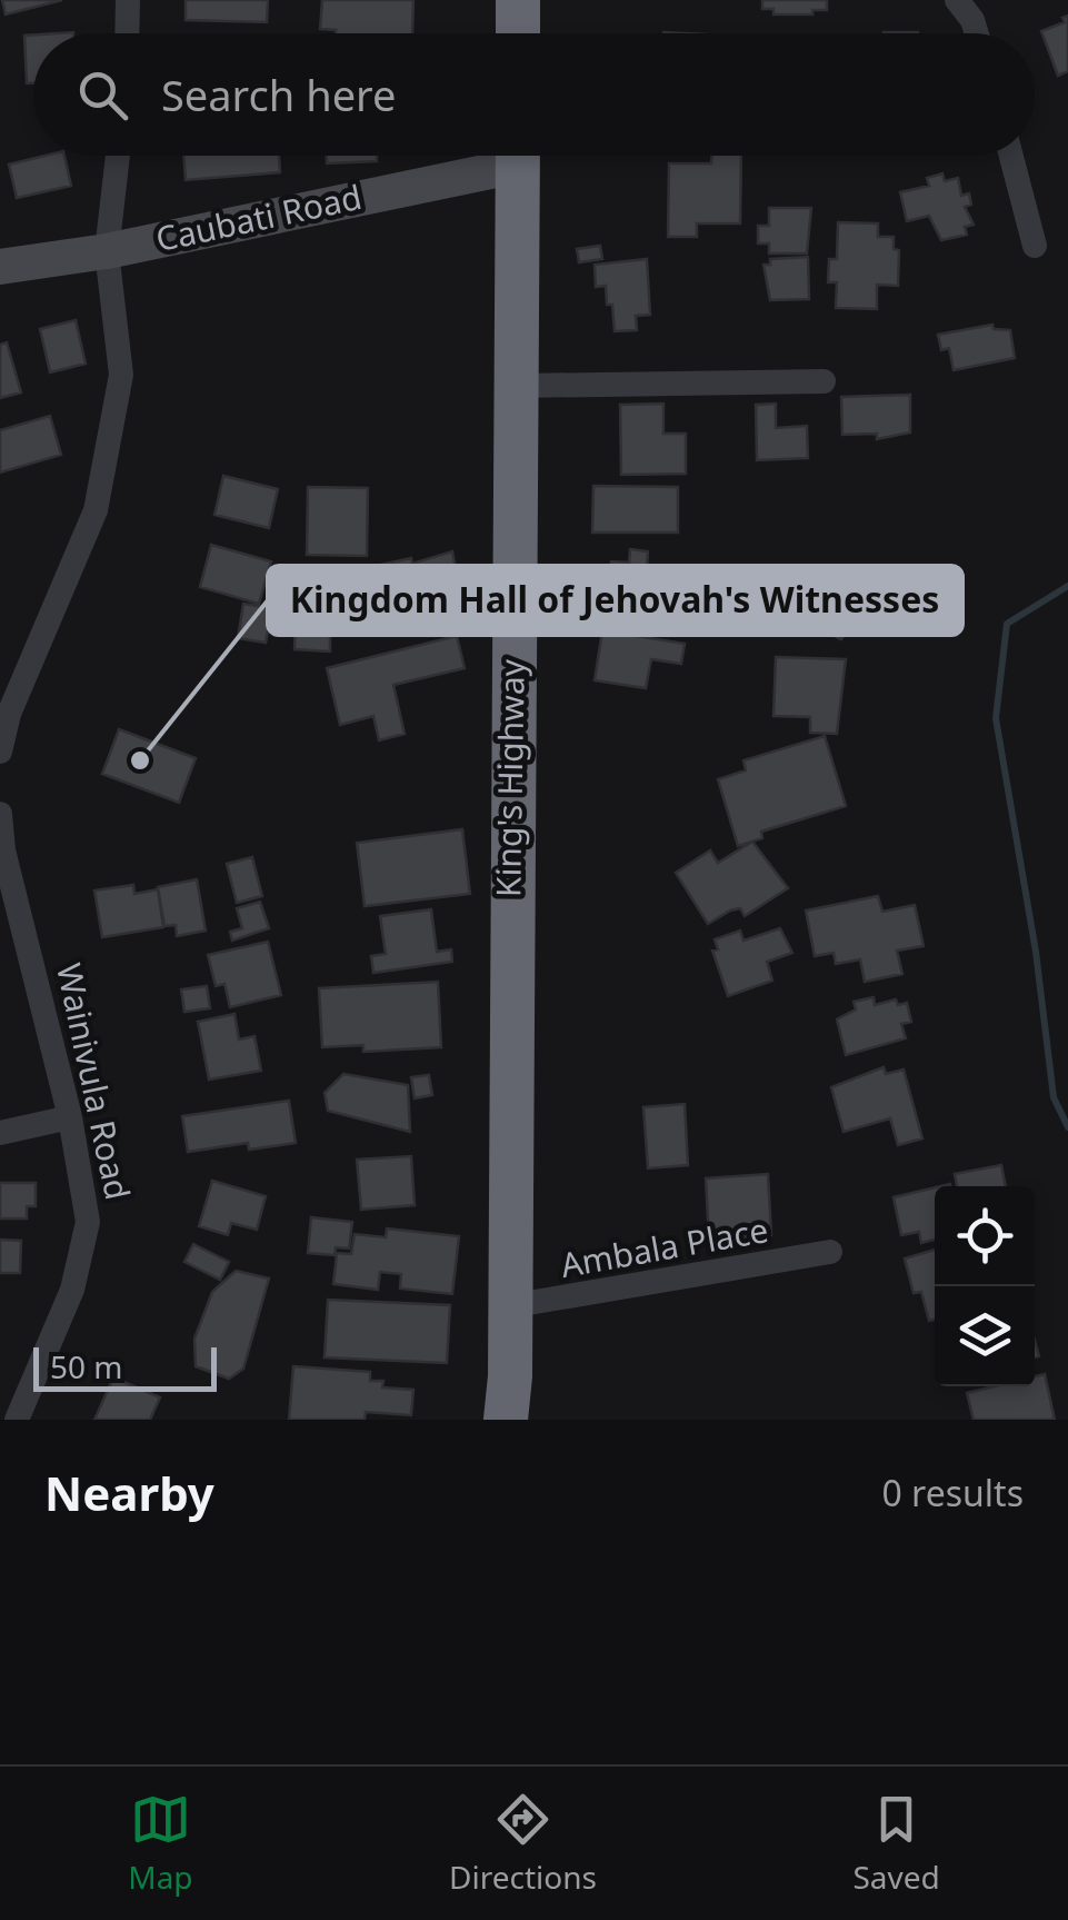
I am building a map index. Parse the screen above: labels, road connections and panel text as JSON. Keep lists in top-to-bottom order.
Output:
{
  "streets": {
    "highway": ["King's Highway"],
    "street": ["Caubati Road", "Wainivula Road", "Ambala Place"]
  },
  "crossings": [
    ["King's Highway", "Ambala Place"]
  ],
  "places": ["Kingdom Hall of Jehovah's Witnesses"],
  "scale_bar": "50 m",
  "page": {
    "search": "Search here",
    "scale": "50 m",
    "heading": ["Nearby", "0 results"],
    "nav": ["Map", "Directions", "Saved"]
  }
}
